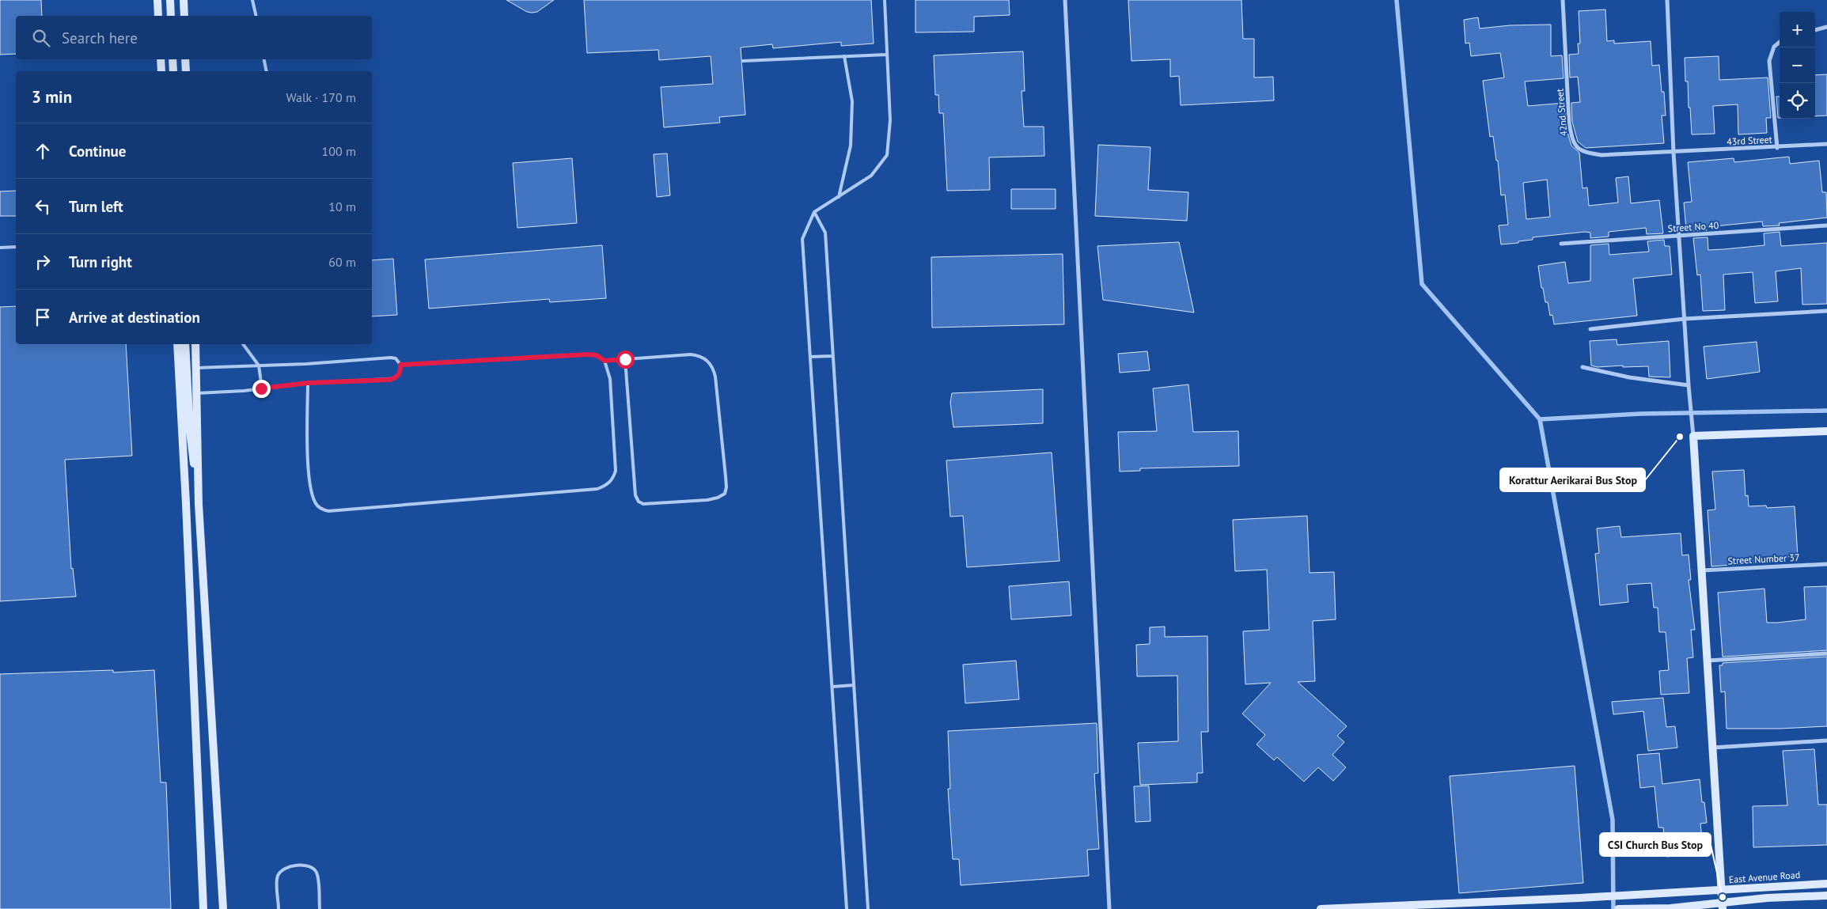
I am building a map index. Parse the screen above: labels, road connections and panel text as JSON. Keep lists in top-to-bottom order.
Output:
{
  "streets": {
    "main road": ["East Avenue Road"],
    "street": [
      "42nd Street",
      "43rd Street",
      "Street No 40",
      "Street Number 37"
    ]
  },
  "crossings": [
    ["42nd Street", "43rd Street"]
  ],
  "places": ["Korattur Aerikarai Bus Stop", "CSI Church Bus Stop"],
  "page": {
    "map_buttons": ["+", "−"],
    "search": "Search here",
    "heading": ["3 min", "Walk · 170 m"],
    "list": [
      ["Continue", "100 m"],
      ["Turn left", "10 m"],
      ["Turn right", "60 m"],
      "Arrive at destination"
    ]
  }
}
